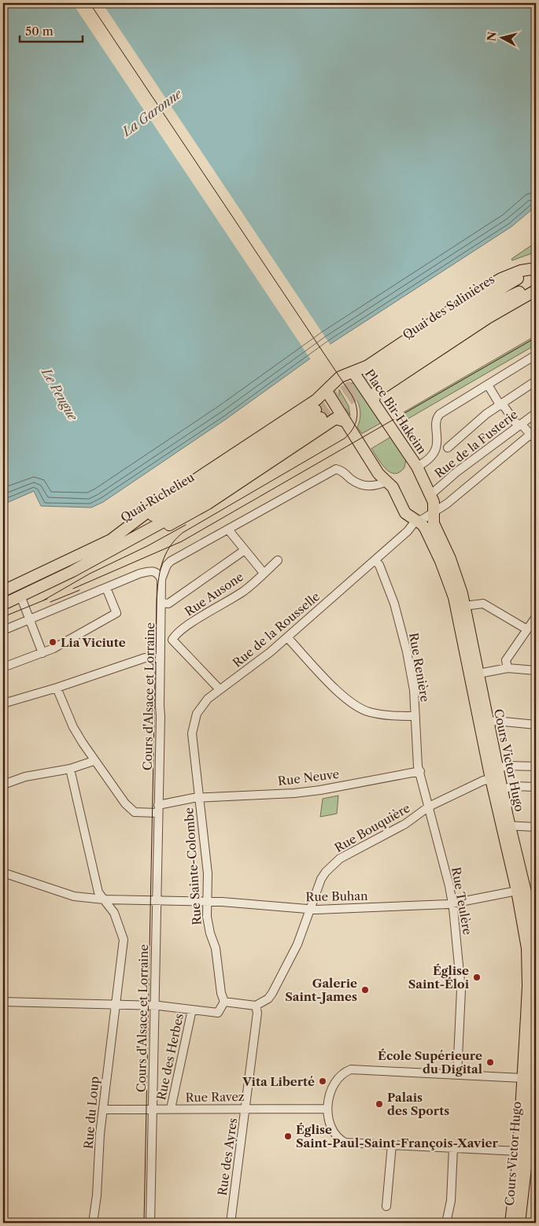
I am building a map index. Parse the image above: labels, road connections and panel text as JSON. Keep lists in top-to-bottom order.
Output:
{
  "streets": {
    "main road": [
      "Quai des Salinières",
      "Place Bir-Hakeim",
      "Quai Richelieu",
      "Cours Victor Hugo"
    ],
    "street": [
      "Rue de la Fusterie",
      "Rue Ausone",
      "Rue de la Rousselle",
      "Rue Renière",
      "Cours d'Alsace et Lorraine",
      "Rue Neuve",
      "Rue Bouquière",
      "Rue Sainte-Colombe",
      "Rue Buhan",
      "Rue Teulère",
      "Rue des Herbes",
      "Rue Ravez",
      "Rue du Loup",
      "Rue des Ayres"
    ]
  },
  "crossings": [
    ["Place Bir-Hakeim", "Quai Richelieu"],
    ["Place Bir-Hakeim", "Cours Victor Hugo"],
    ["Rue de la Fusterie", "Cours Victor Hugo"],
    ["Rue de la Rousselle", "Rue Renière"],
    ["Rue de la Rousselle", "Cours Victor Hugo"],
    ["Rue de la Rousselle", "Rue Neuve"],
    ["Rue de la Rousselle", "Rue Sainte-Colombe"],
    ["Rue Renière", "Rue Neuve"],
    ["Rue Renière", "Rue Bouquière"],
    ["Rue Renière", "Rue Teulère"],
    ["Cours d'Alsace et Lorraine", "Rue Neuve"],
    ["Cours d'Alsace et Lorraine", "Rue Buhan"],
    ["Cours d'Alsace et Lorraine", "Rue Ravez"],
    ["Cours Victor Hugo", "Rue Bouquière"],
    ["Cours Victor Hugo", "Rue Buhan"],
    ["Rue Neuve", "Rue Sainte-Colombe"],
    ["Rue Bouquière", "Rue Buhan"],
    ["Rue Bouquière", "Rue Teulère"],
    ["Rue Bouquière", "Rue des Ayres"],
    ["Rue Sainte-Colombe", "Rue Buhan"],
    ["Rue Buhan", "Rue Teulère"],
    ["Rue Buhan", "Rue du Loup"],
    ["Rue des Herbes", "Rue Ravez"],
    ["Rue Ravez", "Rue du Loup"],
    ["Rue Ravez", "Rue des Ayres"]
  ],
  "water": ["La Garonne", "Le Peugue"],
  "places": [
    "Lia Viciute",
    "Église Saint-Éloi",
    "Galerie Saint-James",
    "École Supérieure du Digital",
    "Vita Liberté",
    "Palais des Sports",
    "Église Saint-Paul-Saint-François-Xavier"
  ],
  "scale_bar": "50 m",
  "north": "left"
}
